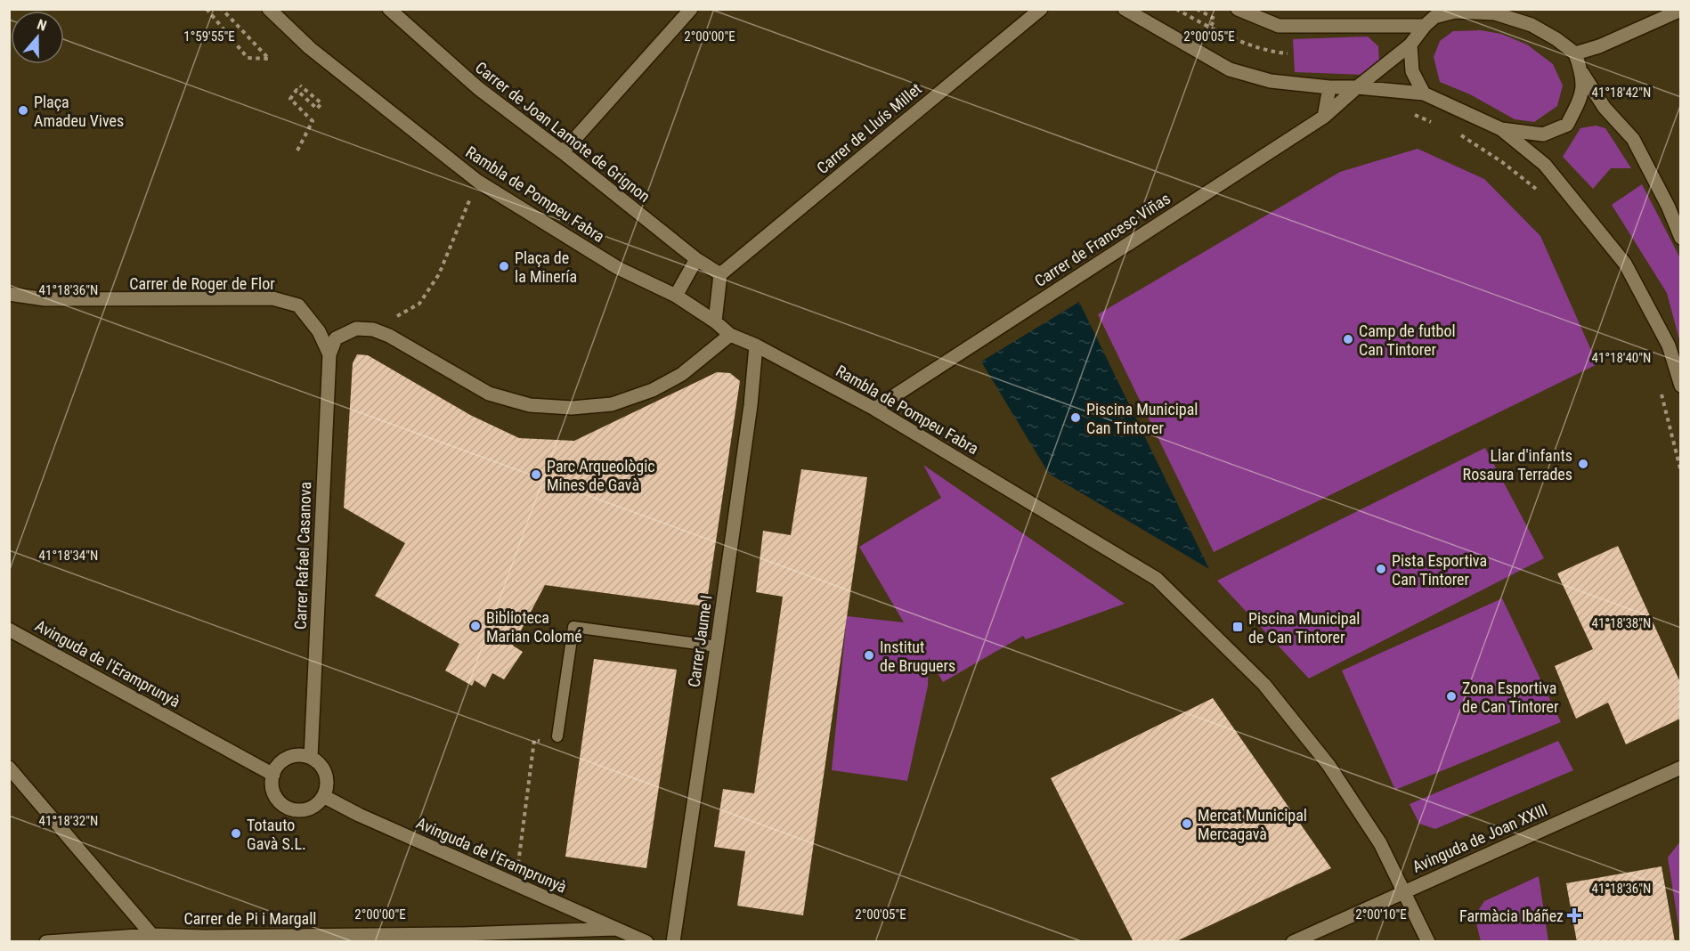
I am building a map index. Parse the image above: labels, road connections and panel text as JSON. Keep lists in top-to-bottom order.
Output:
{
  "streets": {
    "street": [
      "Carrer de Lluís Millet",
      "Carrer de Joan Lamote de Grignon",
      "Rambla de Pompeu Fabra",
      "Carrer de Francesc Viñas",
      "Carrer de Roger de Flor",
      "Carrer Rafael Casanova",
      "Carrer Jaume I",
      "Avinguda de l'Eramprunyà",
      "Avinguda de Joan XXIII",
      "Carrer de Pi i Margall"
    ]
  },
  "crossings": [
    ["Carrer de Lluís Millet", "Carrer de Joan Lamote de Grignon"],
    ["Rambla de Pompeu Fabra", "Carrer de Francesc Viñas"],
    ["Rambla de Pompeu Fabra", "Carrer Jaume I"],
    ["Rambla de Pompeu Fabra", "Avinguda de Joan XXIII"],
    ["Carrer de Roger de Flor", "Carrer Rafael Casanova"],
    ["Carrer Rafael Casanova", "Avinguda de l'Eramprunyà"],
    ["Avinguda de l'Eramprunyà", "Carrer de Pi i Margall"]
  ],
  "places": {
    "other": [
      "Plaça Amadeu Vives",
      "Plaça de la Minería",
      "Camp de futbol Can Tintorer",
      "Piscina Municipal Can Tintorer",
      "Llar d'infants Rosaura Terrades",
      "Parc Arqueològic Mines de Gavà",
      "Pista Esportiva Can Tintorer",
      "Biblioteca Marian Colomé",
      "Institut de Bruguers",
      "Zona Esportiva de Can Tintorer",
      "Mercat Municipal Mercagavà",
      "Totauto Gavà S.L."
    ],
    "transit": ["Piscina Municipal de Can Tintorer"],
    "health": ["Farmàcia Ibáñez"]
  },
  "north": "top",
  "coordinates": [
    "2°00'00\"E",
    "1°59'55\"E",
    "2°00'05\"E",
    "41°18'42\"N",
    "41°18'36\"N",
    "41°18'40\"N",
    "41°18'34\"N",
    "41°18'38\"N",
    "41°18'32\"N",
    "2°00'10\"E"
  ]
}
